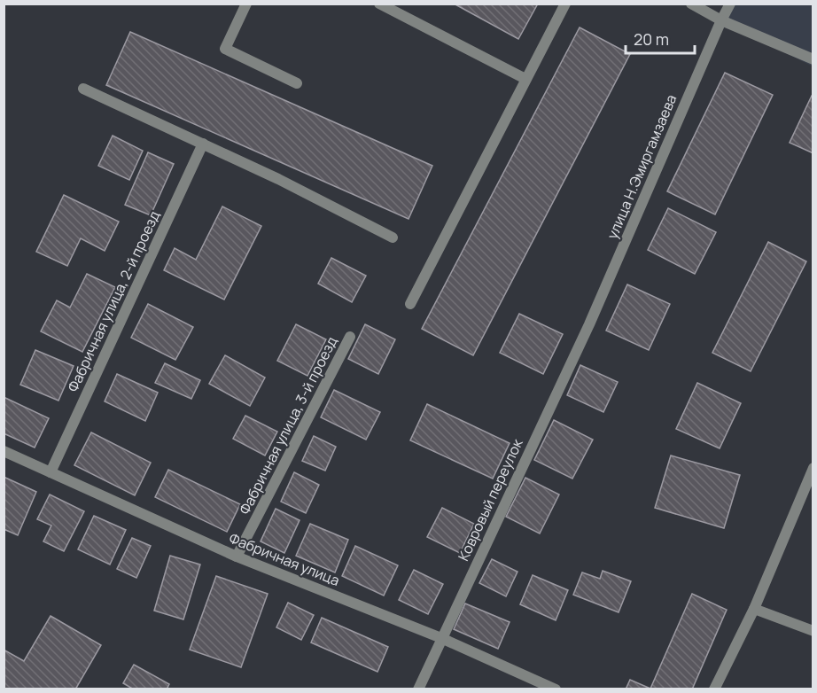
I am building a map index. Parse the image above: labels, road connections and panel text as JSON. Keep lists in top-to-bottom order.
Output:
{
  "streets": {
    "street": [
      "улица Н.Эмиргамзаева",
      "Фабричная улица, 2-й проезд",
      "Фабричная улица, 3-й проезд",
      "Ковровый переулок",
      "Фабричная улица"
    ]
  },
  "crossings": [
    ["улица Н.Эмиргамзаева", "Ковровый переулок"],
    ["Фабричная улица, 2-й проезд", "Фабричная улица"],
    ["Фабричная улица, 3-й проезд", "Фабричная улица"],
    ["Ковровый переулок", "Фабричная улица"]
  ],
  "scale_bar": "20 m"
}
